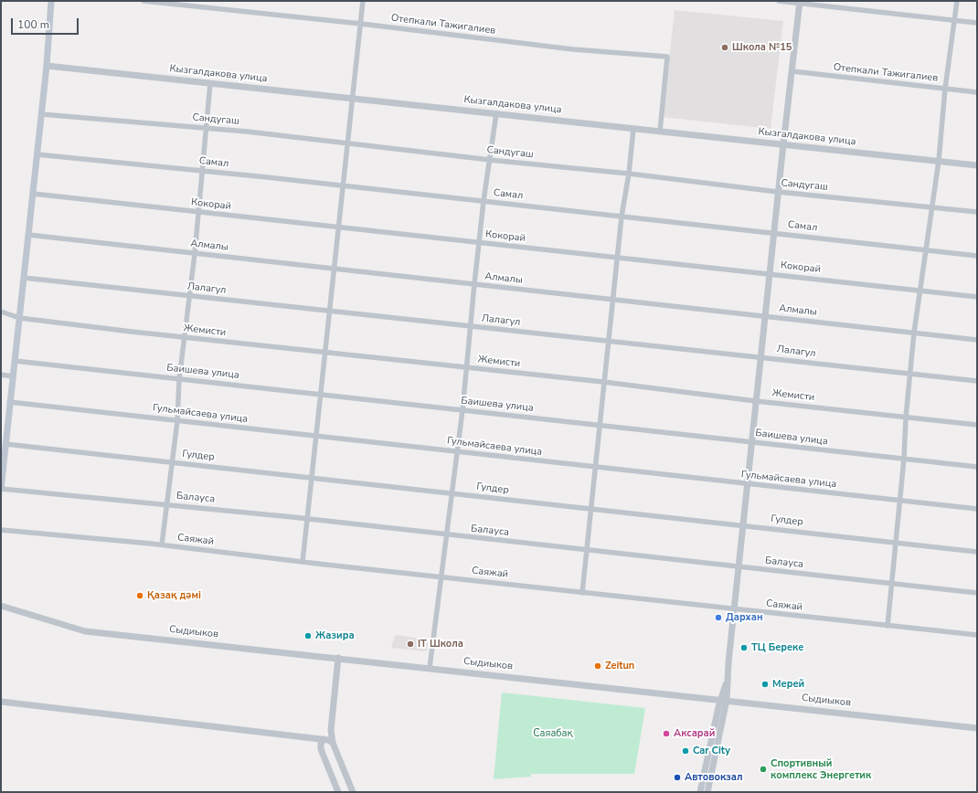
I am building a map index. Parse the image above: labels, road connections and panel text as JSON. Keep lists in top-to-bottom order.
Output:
{
  "streets": {
    "street": [
      "Отепкали Тажигалиев",
      "Кызгалдакова улица",
      "Сандугаш",
      "Самал",
      "Кокорай",
      "Алмалы",
      "Лалагул",
      "Жемисти",
      "Баишева улица",
      "Гульмайсаева улица",
      "Гулдер",
      "Балауса",
      "Саяжай",
      "Сыдиыков"
    ]
  },
  "crossings": [
    ["Отепкали Тажигалиев", "Кызгалдакова улица"]
  ],
  "parks": ["Саяабақ"],
  "places": [
    "Школа №15",
    "Қазақ дәмі",
    "Дархан",
    "Жазира",
    "IT Школа",
    "ТЦ Береке",
    "Zeitun",
    "Мерей",
    "Аксарай",
    "Car City",
    "Спортивный комплекс Энергетик",
    "Автовокзал"
  ],
  "scale_bar": "100 m"
}
